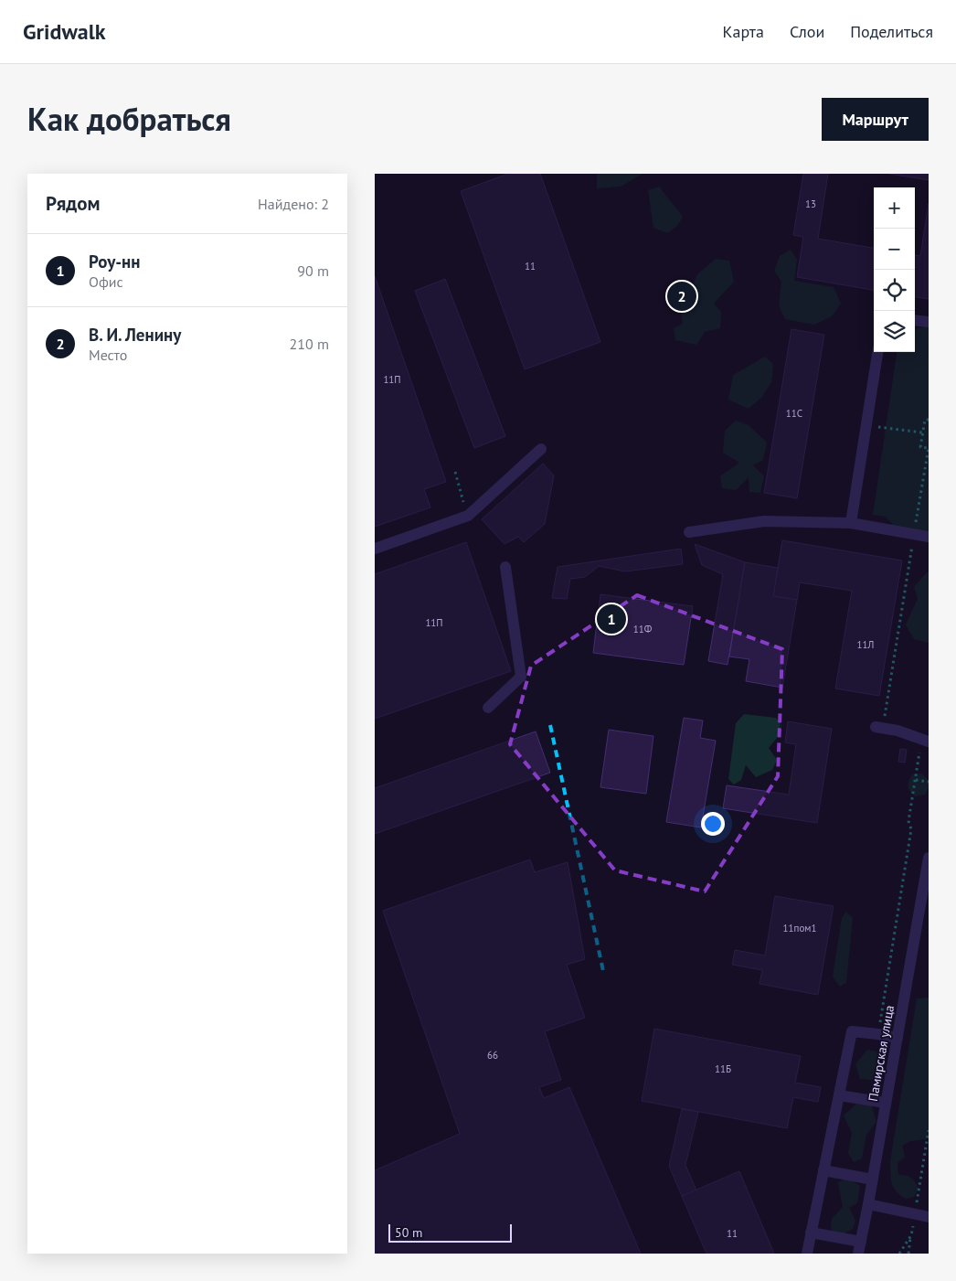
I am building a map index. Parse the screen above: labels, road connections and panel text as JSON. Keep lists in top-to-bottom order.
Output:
{
  "streets": {
    "street": ["Памирская улица"]
  },
  "house_numbers": [
    "13",
    "11",
    "11П",
    "11С",
    "11П",
    "11Ф",
    "11Л",
    "11пом1",
    "66",
    "11Б",
    "11"
  ],
  "scale_bar": "50 m",
  "page": {
    "header": "Gridwalk",
    "nav": ["Карта", "Слои", "Поделиться"],
    "title": "Как добраться",
    "buttons": "Маршрут",
    "heading": ["Рядом", "Найдено: 2"],
    "map_buttons": ["+", "−"],
    "list": [
      {
        "mark": "1",
        "name": "Роу-нн",
        "note": "Офис",
        "value": "90 m"
      },
      {
        "mark": "2",
        "name": "В. И. Ленину",
        "note": "Место",
        "value": "210 m"
      }
    ],
    "pins": ["2", "1"],
    "scale": "50 m"
  }
}
